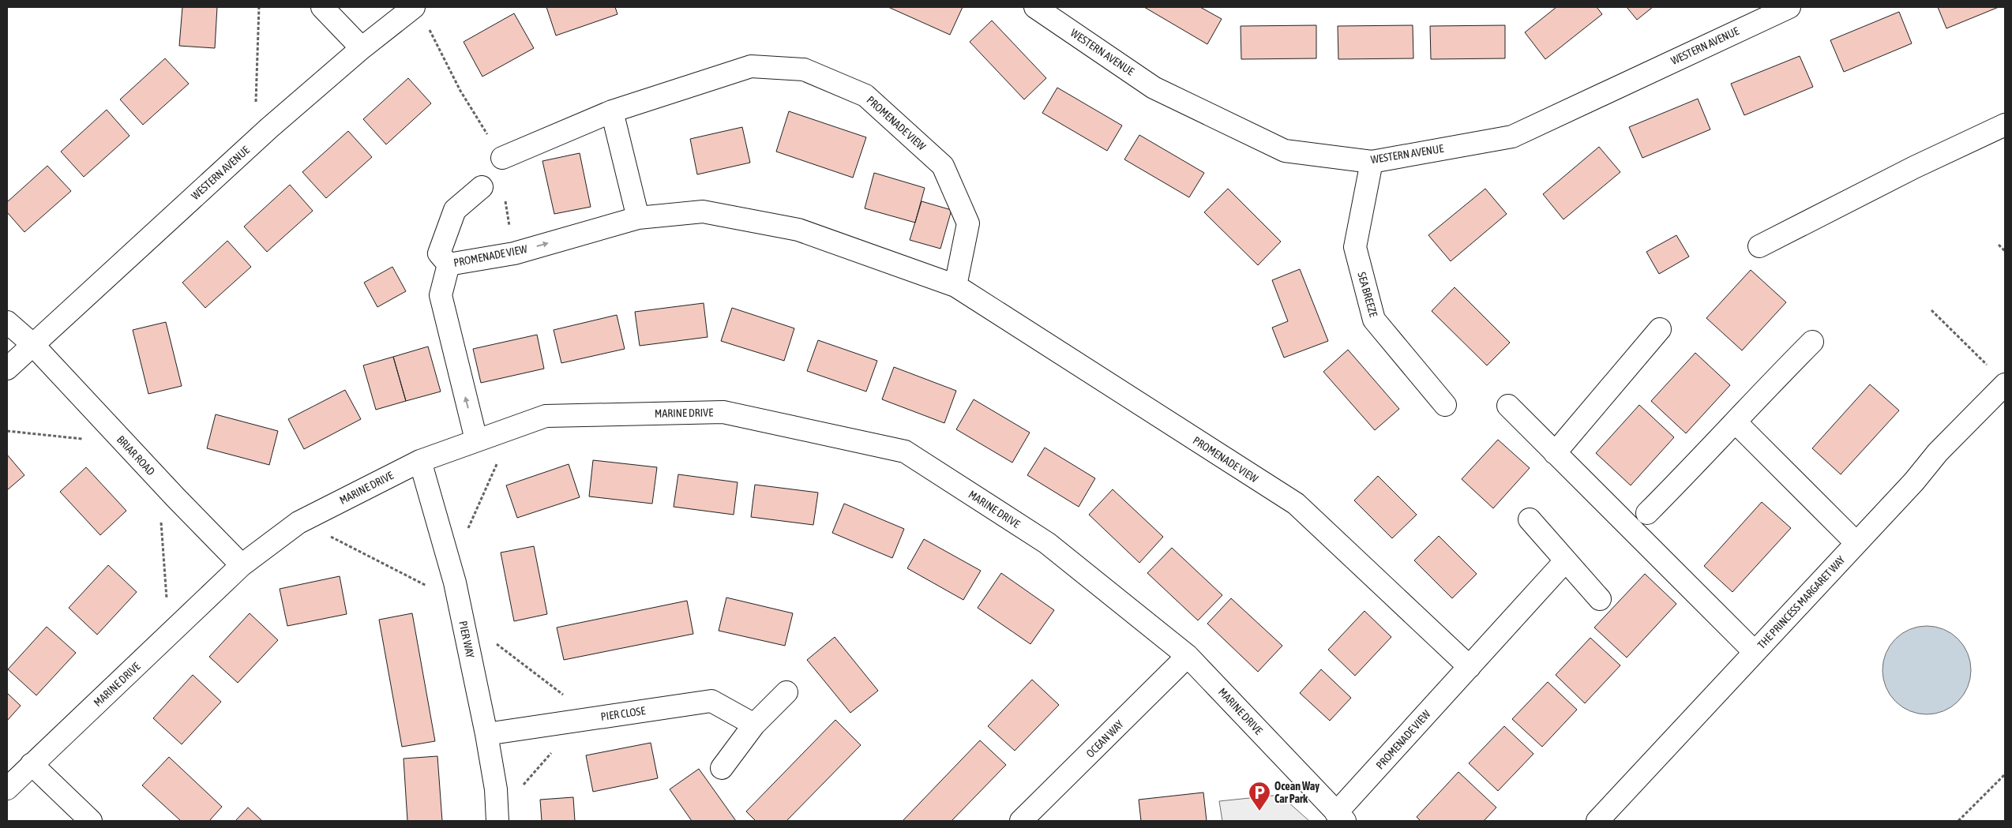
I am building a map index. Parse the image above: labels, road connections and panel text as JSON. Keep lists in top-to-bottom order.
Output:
{
  "streets": {
    "street": [
      "WESTERN AVENUE",
      "PROMENADE VIEW",
      "SEA BREEZE",
      "MARINE DRIVE",
      "BRIAR ROAD",
      "THE PRINCESS MARGARET WAY",
      "PIER WAY",
      "PIER CLOSE",
      "OCEAN WAY"
    ]
  },
  "crossings": [
    ["WESTERN AVENUE", "SEA BREEZE"],
    ["WESTERN AVENUE", "BRIAR ROAD"],
    ["PROMENADE VIEW", "MARINE DRIVE"],
    ["MARINE DRIVE", "BRIAR ROAD"],
    ["MARINE DRIVE", "PIER WAY"],
    ["MARINE DRIVE", "OCEAN WAY"],
    ["PIER WAY", "PIER CLOSE"]
  ],
  "places": {
    "parking": ["Ocean Way Car Park"]
  }
}
